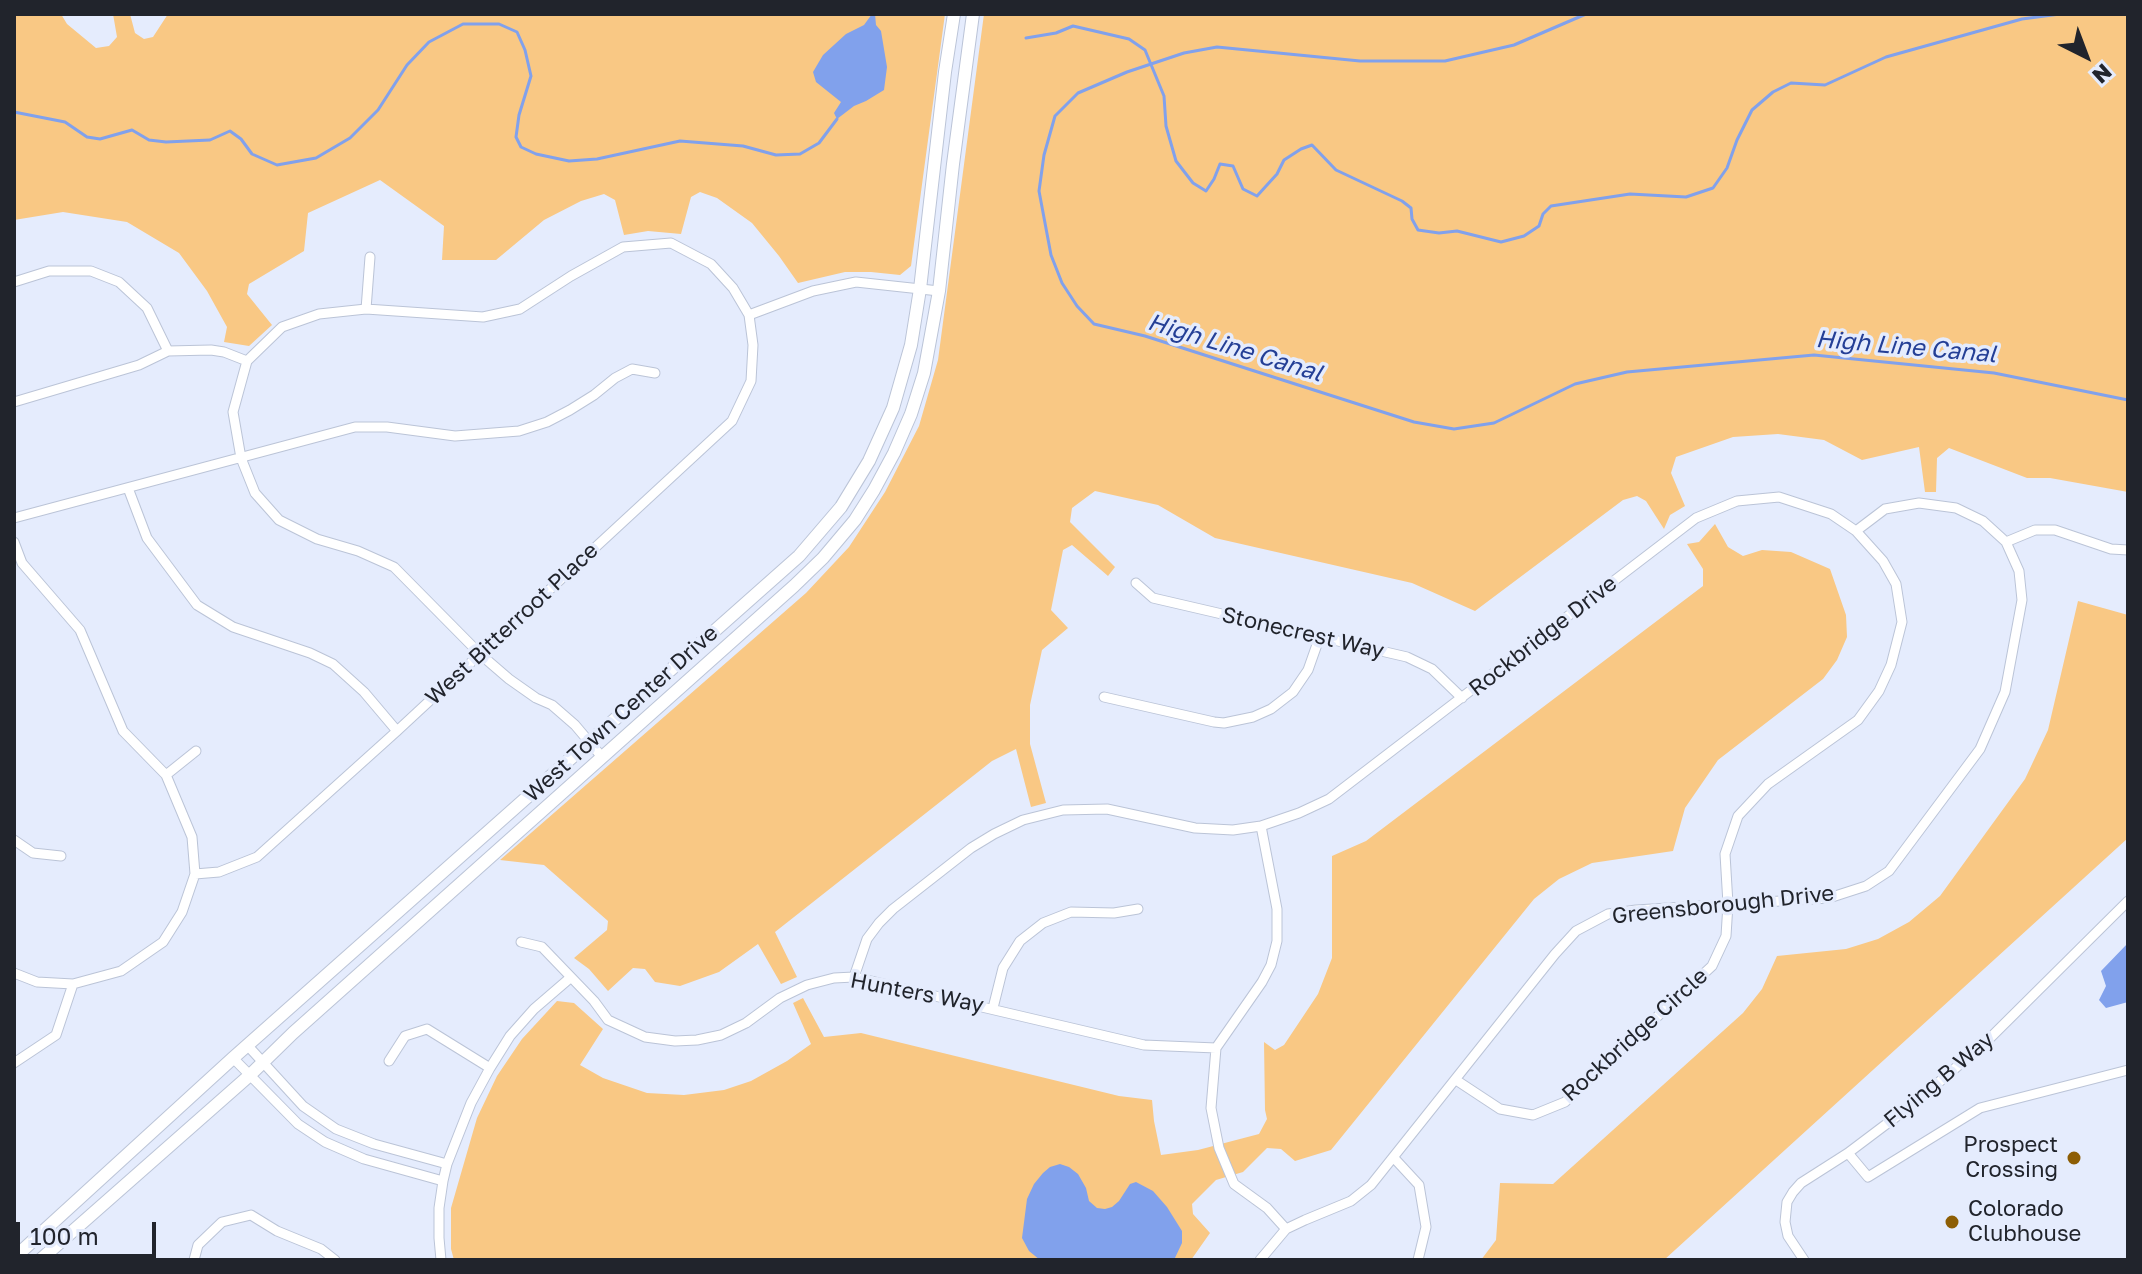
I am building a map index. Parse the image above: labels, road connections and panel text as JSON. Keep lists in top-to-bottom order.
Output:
{
  "streets": {
    "street": [
      "West Bitterroot Place",
      "Stonecrest Way",
      "Rockbridge Drive",
      "West Town Center Drive",
      "Greensborough Drive",
      "Hunters Way",
      "Rockbridge Circle",
      "Flying B Way"
    ]
  },
  "crossings": [
    ["Stonecrest Way", "Rockbridge Drive"],
    ["Rockbridge Drive", "Greensborough Drive"],
    ["Rockbridge Drive", "Hunters Way"],
    ["Rockbridge Drive", "Rockbridge Circle"],
    ["Greensborough Drive", "Rockbridge Circle"]
  ],
  "water": ["High Line Canal"],
  "places": ["Prospect Crossing", "Colorado Clubhouse"],
  "scale_bar": "100 m",
  "north": "bottom right"
}
